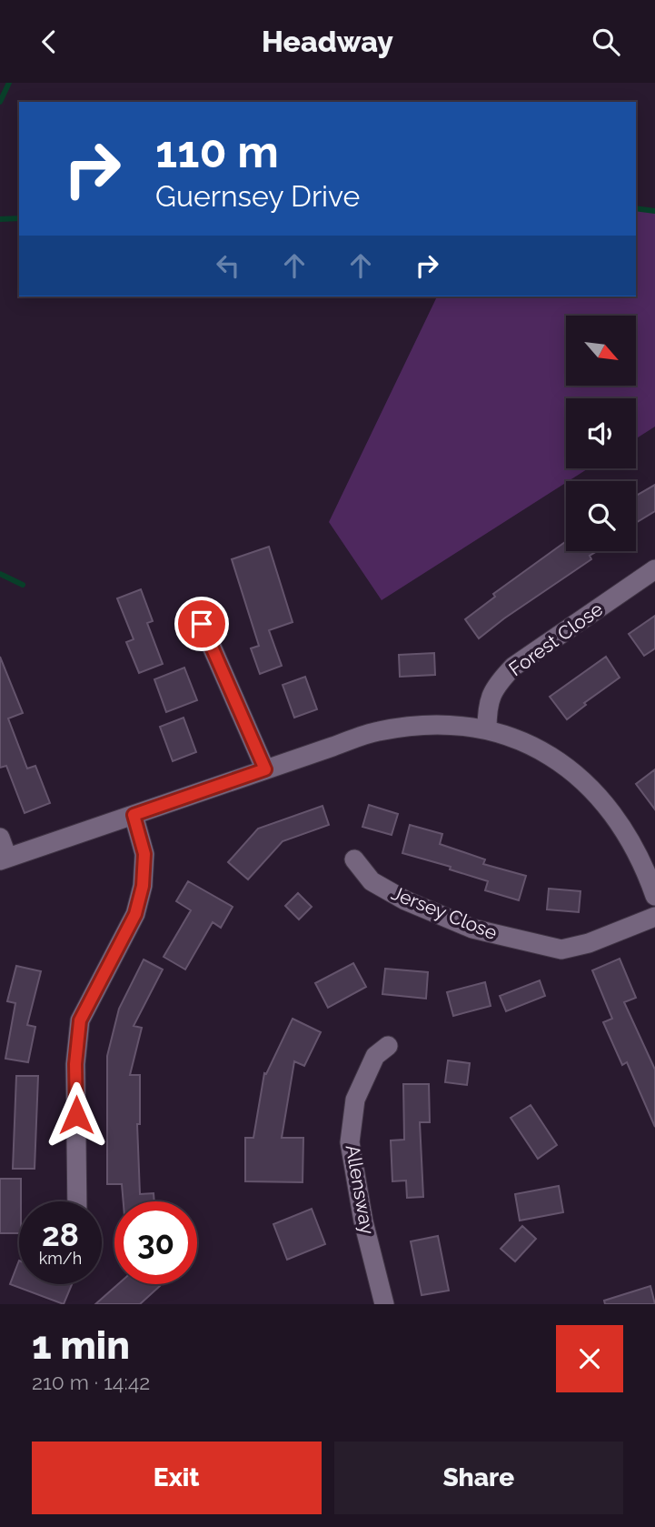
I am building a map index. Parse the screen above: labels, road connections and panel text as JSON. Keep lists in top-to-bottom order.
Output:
{
  "streets": {
    "street": ["Forest Close", "Jersey Close", "Allensway"]
  },
  "north": "bottom right",
  "page": {
    "header": "Headway",
    "turn": ["110 m", "Guernsey Drive"],
    "speed": "28 km/h",
    "limit": "30",
    "heading": ["1 min", "210 m · 14:42"],
    "buttons": ["Exit", "Share"]
  }
}
